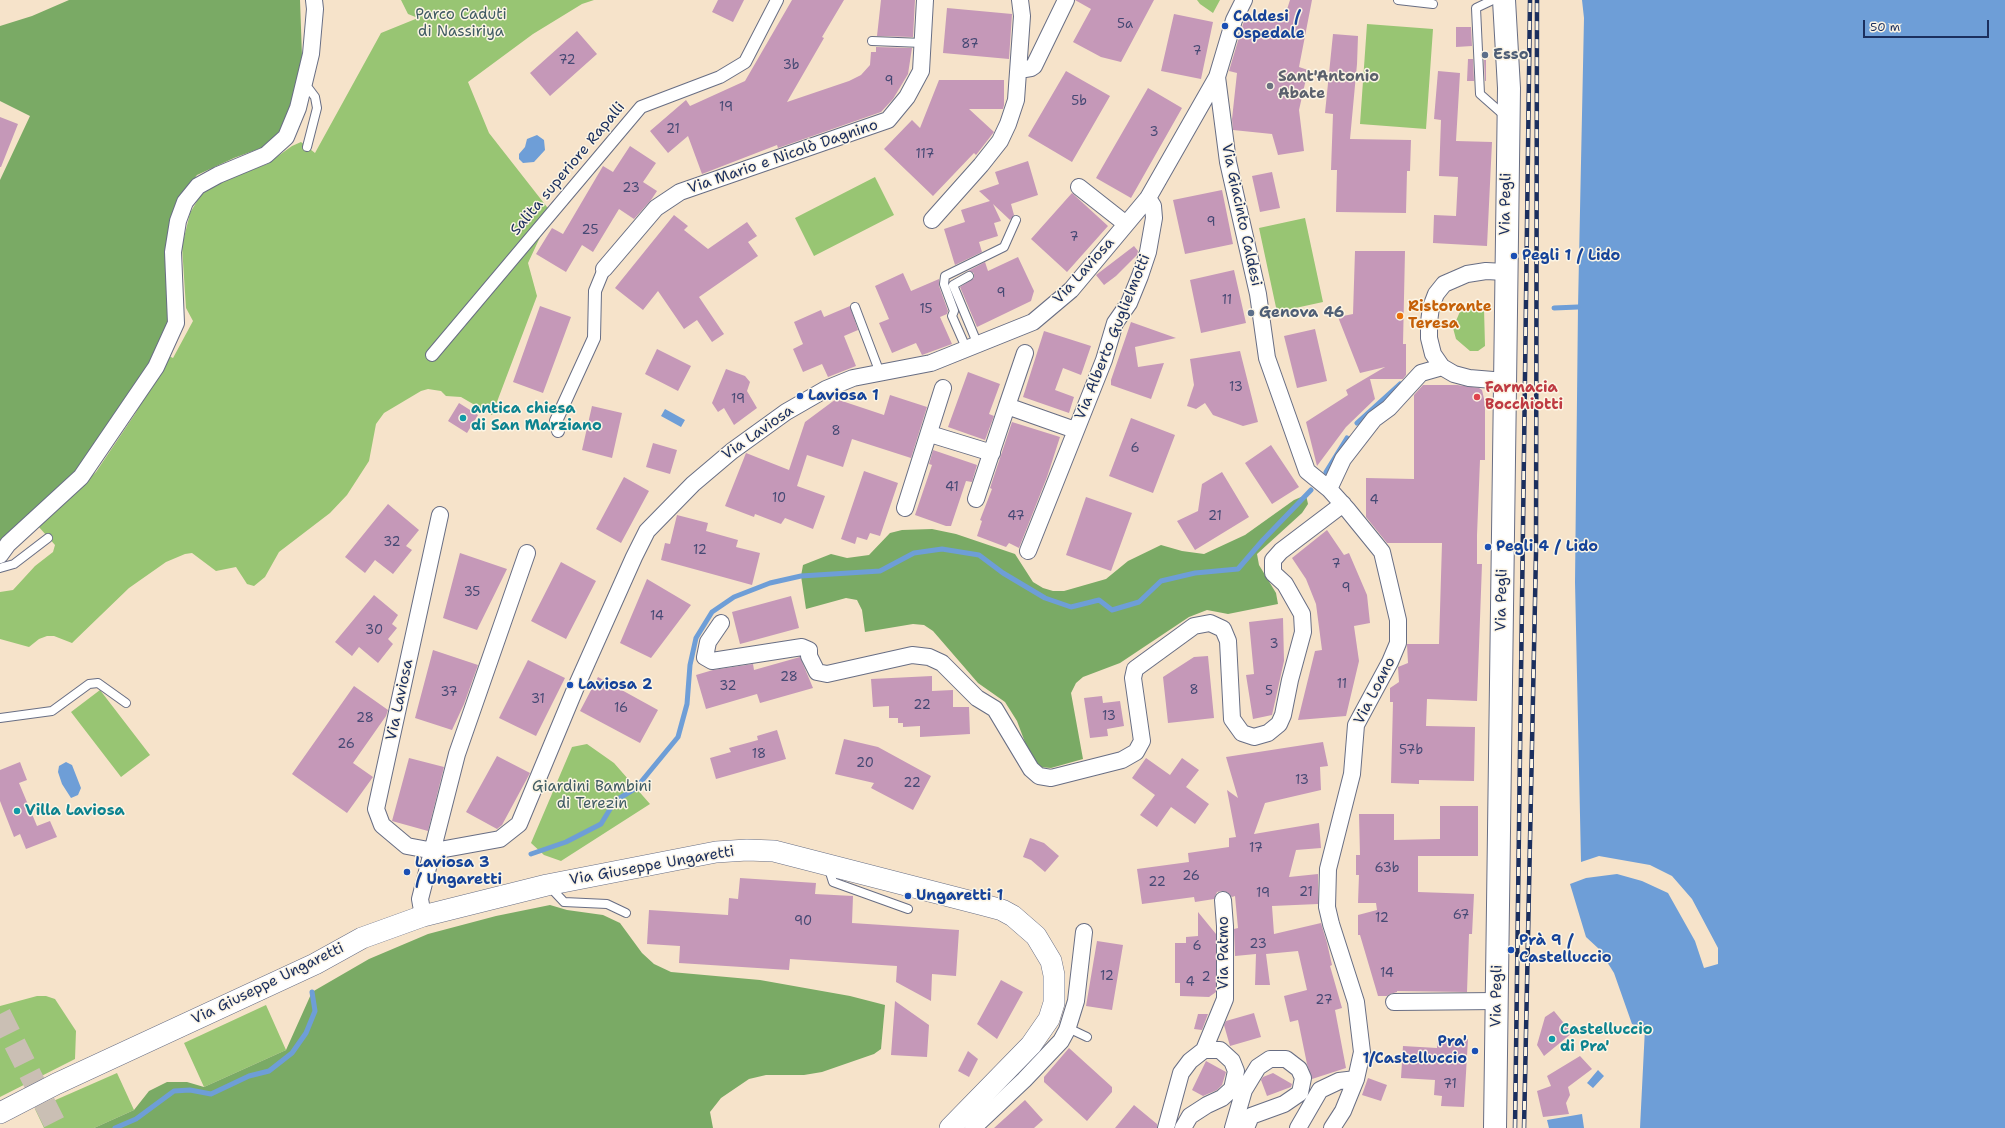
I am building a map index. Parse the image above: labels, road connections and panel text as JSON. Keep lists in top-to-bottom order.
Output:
{
  "streets": {
    "main road": ["Via Pegli"],
    "street": [
      "Via Mario e Nicolò Dagnino",
      "Salita superiore Rapalli",
      "Via Giacinto Caldesi",
      "Via Laviosa",
      "Via Alberto Guglielmotti",
      "Via Loano",
      "Via Giuseppe Ungaretti",
      "Via Patmo"
    ]
  },
  "crossings": [
    ["Via Giacinto Caldesi", "Via Laviosa"],
    ["Via Giacinto Caldesi", "Via Loano"],
    ["Via Laviosa", "Via Alberto Guglielmotti"]
  ],
  "parks": ["Parco Caduti di Nassiriya", "Giardini Bambini di Terezin"],
  "places": [
    "Caldesi / Ospedale",
    "Esso",
    "Sant'Antonio Abate",
    "Pegli 1 / Lido",
    "Genova 46",
    "Ristorante Teresa",
    "Laviosa 1",
    "Farmacia Bocchiotti",
    "antica chiesa di San Marziano",
    "Pegli 4 / Lido",
    "Laviosa 2",
    "Villa Laviosa",
    "Laviosa 3 / Ungaretti",
    "Ungaretti 1",
    "Prà 9 / Castelluccio",
    "Castelluccio di Pra'",
    "Pra' 1/Castelluccio"
  ],
  "house_numbers": [
    "5a",
    "87",
    "7",
    "72",
    "3b",
    "9",
    "5b",
    "19",
    "21",
    "3",
    "117",
    "23",
    "9",
    "25",
    "7",
    "9",
    "11",
    "15",
    "13",
    "19",
    "8",
    "6",
    "41",
    "10",
    "4",
    "47",
    "21",
    "32",
    "12",
    "7",
    "9",
    "35",
    "14",
    "30",
    "3",
    "28",
    "11",
    "32",
    "8",
    "5",
    "37",
    "31",
    "22",
    "16",
    "13",
    "28",
    "26",
    "57b",
    "18",
    "20",
    "13",
    "22",
    "17",
    "63b",
    "26",
    "22",
    "21",
    "19",
    "67",
    "12",
    "90",
    "23",
    "6",
    "14",
    "12",
    "2",
    "4",
    "27",
    "71"
  ],
  "scale_bar": "50 m"
}
